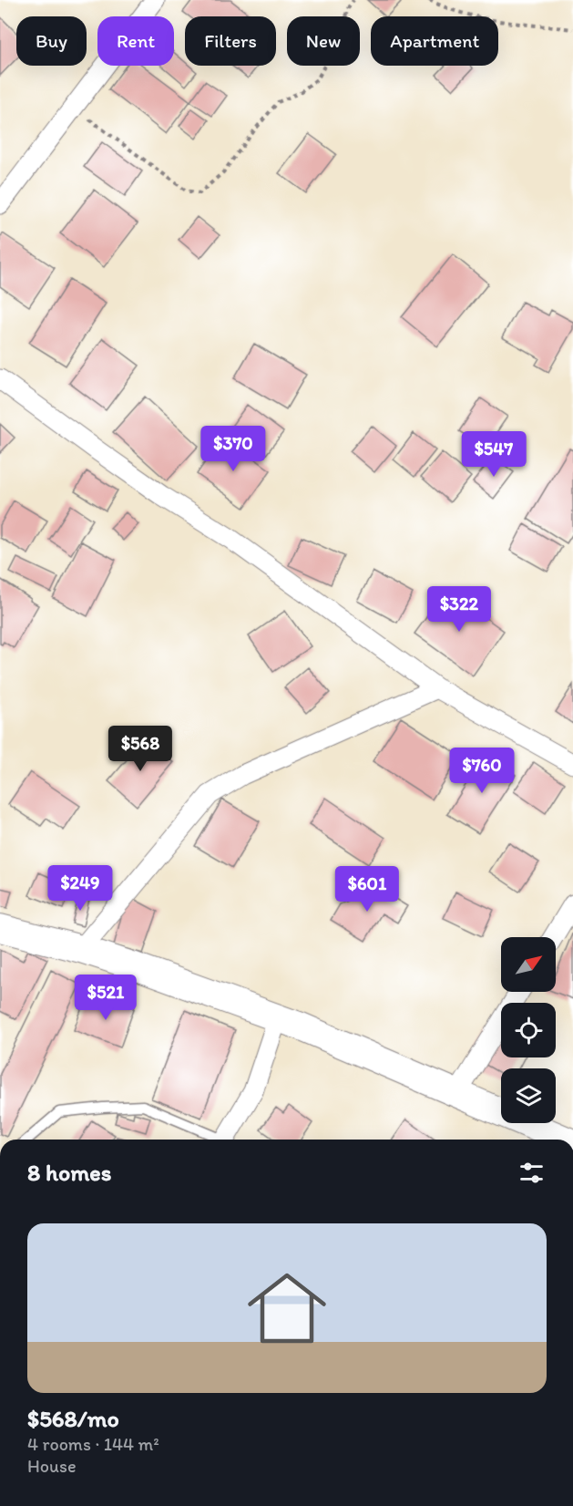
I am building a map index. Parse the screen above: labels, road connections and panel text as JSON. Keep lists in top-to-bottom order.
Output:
{
  "north": "top right",
  "page": {
    "chip": [
      "Buy",
      "Rent",
      "Filters",
      "New",
      "Apartment"
    ],
    "price": [
      "$370",
      "$547",
      "$322",
      "$568",
      "$760",
      "$249",
      "$601",
      "$521"
    ],
    "heading": "8 homes",
    "list": [
      {
        "name": "$568/mo",
        "note": "4 rooms · 144 m² · House"
      }
    ]
  }
}
